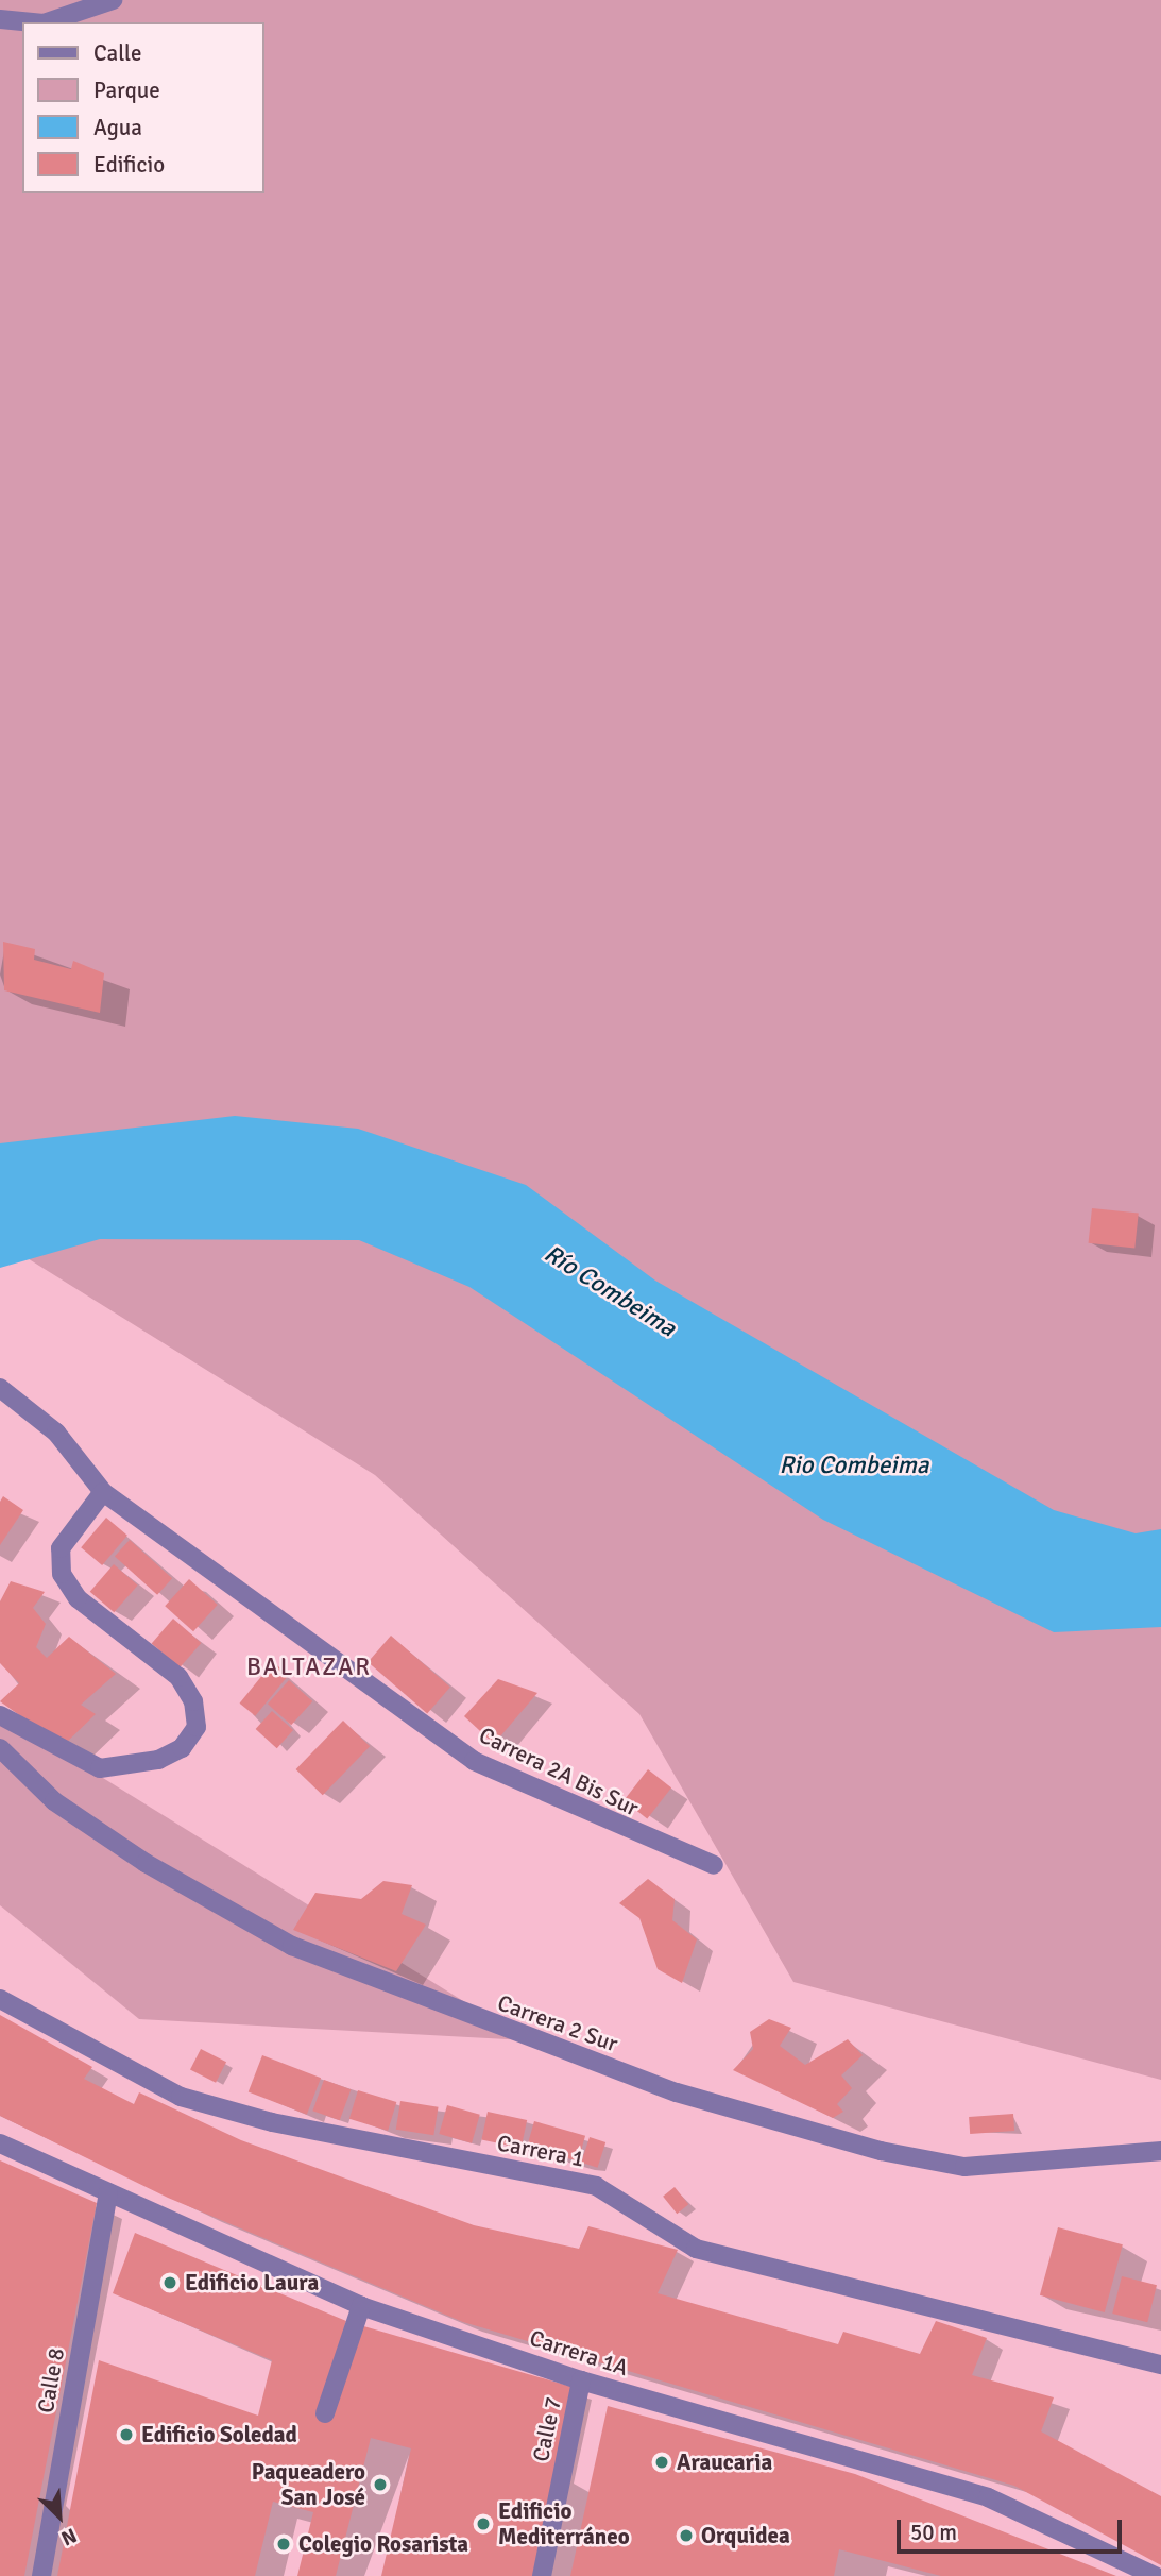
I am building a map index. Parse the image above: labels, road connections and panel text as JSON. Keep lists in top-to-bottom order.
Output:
{
  "streets": {
    "street": [
      "Carrera 2A Bis Sur",
      "Carrera 2 Sur",
      "Carrera 1",
      "Carrera 1A",
      "Calle 8",
      "Calle 7"
    ]
  },
  "crossings": [
    ["Carrera 1A", "Calle 8"],
    ["Carrera 1A", "Calle 7"]
  ],
  "districts": ["BALTAZAR"],
  "water": ["Río Combeima", "Rio Combeima"],
  "places": [
    "Edificio Laura",
    "Edificio Soledad",
    "Araucaria",
    "Paqueadero San José",
    "Edificio Mediterráneo",
    "Orquidea",
    "Colegio Rosarista"
  ],
  "legend": [
    "Calle",
    "Parque",
    "Agua",
    "Edificio"
  ],
  "scale_bar": "50 m",
  "north": "bottom right"
}
